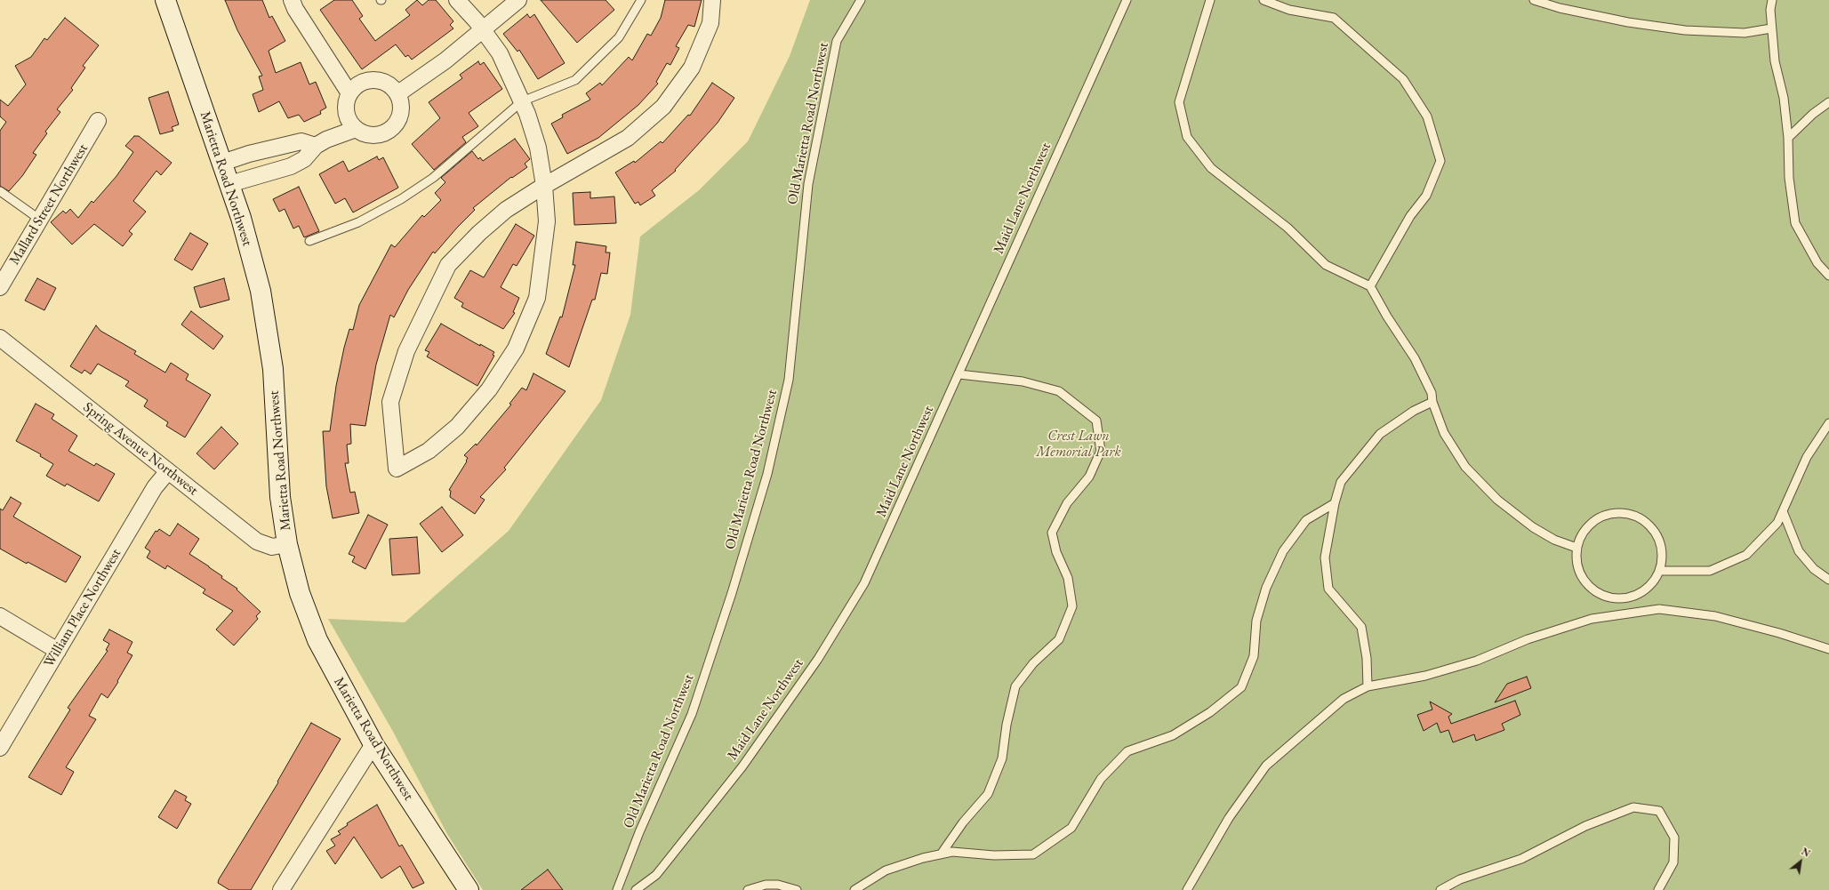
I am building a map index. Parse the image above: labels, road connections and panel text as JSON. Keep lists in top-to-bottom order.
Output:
{
  "streets": {
    "main road": ["Marietta Road Northwest"],
    "street": ["Mallard Street Northwest", "Spring Avenue Northwest", "William Place Northwest"],
    "lane": ["Old Marietta Road Northwest", "Maid Lane Northwest"]
  },
  "crossings": [
    ["Marietta Road Northwest", "Spring Avenue Northwest"],
    ["Spring Avenue Northwest", "William Place Northwest"]
  ],
  "parks": ["Crest Lawn Memorial Park"],
  "north": "top right"
}
